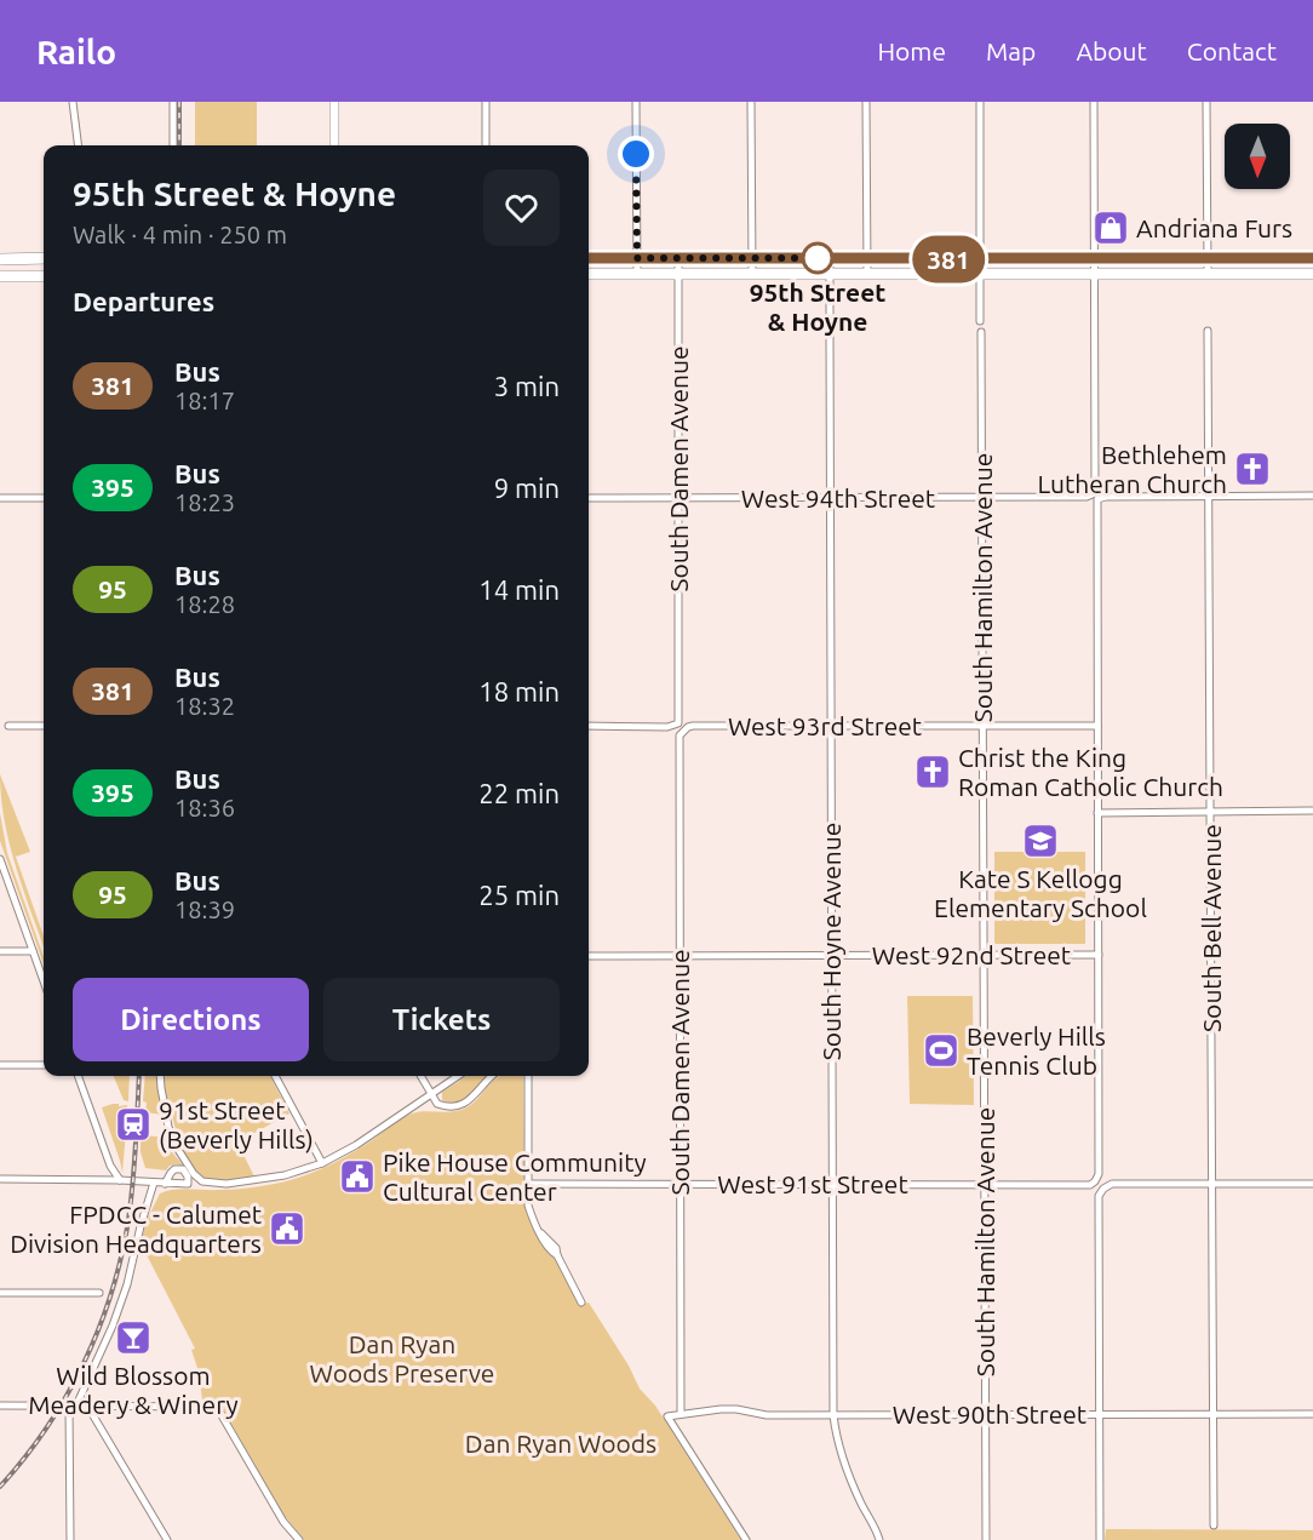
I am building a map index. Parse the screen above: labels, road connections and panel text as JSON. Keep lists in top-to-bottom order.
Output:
{
  "streets": {
    "street": [
      "South Damen Avenue",
      "West 94th Street",
      "South Hamilton Avenue",
      "West 93rd Street",
      "South Bell Avenue",
      "South Hoyne Avenue",
      "West 92nd Street",
      "West 91st Street",
      "West 90th Street"
    ]
  },
  "crossings": [
    ["South Damen Avenue", "West 94th Street"],
    ["South Damen Avenue", "West 93rd Street"],
    ["South Damen Avenue", "West 92nd Street"],
    ["South Damen Avenue", "West 91st Street"],
    ["South Damen Avenue", "West 90th Street"],
    ["West 94th Street", "South Hamilton Avenue"],
    ["West 94th Street", "South Bell Avenue"],
    ["West 94th Street", "South Hoyne Avenue"],
    ["South Hamilton Avenue", "West 93rd Street"],
    ["South Hamilton Avenue", "West 92nd Street"],
    ["South Hamilton Avenue", "West 91st Street"],
    ["South Hamilton Avenue", "West 90th Street"],
    ["West 93rd Street", "South Hoyne Avenue"],
    ["South Bell Avenue", "West 90th Street"],
    ["South Hoyne Avenue", "West 92nd Street"],
    ["South Hoyne Avenue", "West 91st Street"],
    ["South Hoyne Avenue", "West 90th Street"],
    ["West 92nd Street", "West 91st Street"]
  ],
  "parks": ["Dan Ryan Woods Preserve", "Dan Ryan Woods"],
  "places": {
    "shop": ["Andriana Furs"],
    "other": ["95th Street & Hoyne"],
    "church": ["Bethlehem Lutheran Church", "Christ the King Roman Catholic Church"],
    "school or university": ["Kate S Kellogg Elementary School"],
    "sports": ["Beverly Hills Tennis Club"],
    "station": ["91st Street (Beverly Hills)"],
    "public building": ["Pike House Community Cultural Center", "FPDCC - Calumet Division Headquarters"],
    "bar": ["Wild Blossom Meadery & Winery"]
  },
  "lines": ["bus line 381"],
  "north": "bottom",
  "page": {
    "header": "Railo",
    "nav": [
      "Home",
      "Map",
      "About",
      "Contact"
    ],
    "on_map": "381",
    "heading": [
      ["95th Street & Hoyne", "Walk · 4 min · 250 m"],
      "Departures"
    ],
    "list": [
      {
        "mark": "381",
        "name": "Bus",
        "note": "18:17",
        "value": "3 min"
      },
      {
        "mark": "395",
        "name": "Bus",
        "note": "18:23",
        "value": "9 min"
      },
      {
        "mark": "95",
        "name": "Bus",
        "note": "18:28",
        "value": "14 min"
      },
      {
        "mark": "381",
        "name": "Bus",
        "note": "18:32",
        "value": "18 min"
      },
      {
        "mark": "395",
        "name": "Bus",
        "note": "18:36",
        "value": "22 min"
      },
      {
        "mark": "95",
        "name": "Bus",
        "note": "18:39",
        "value": "25 min"
      }
    ],
    "buttons": ["Directions", "Tickets"]
  }
}
